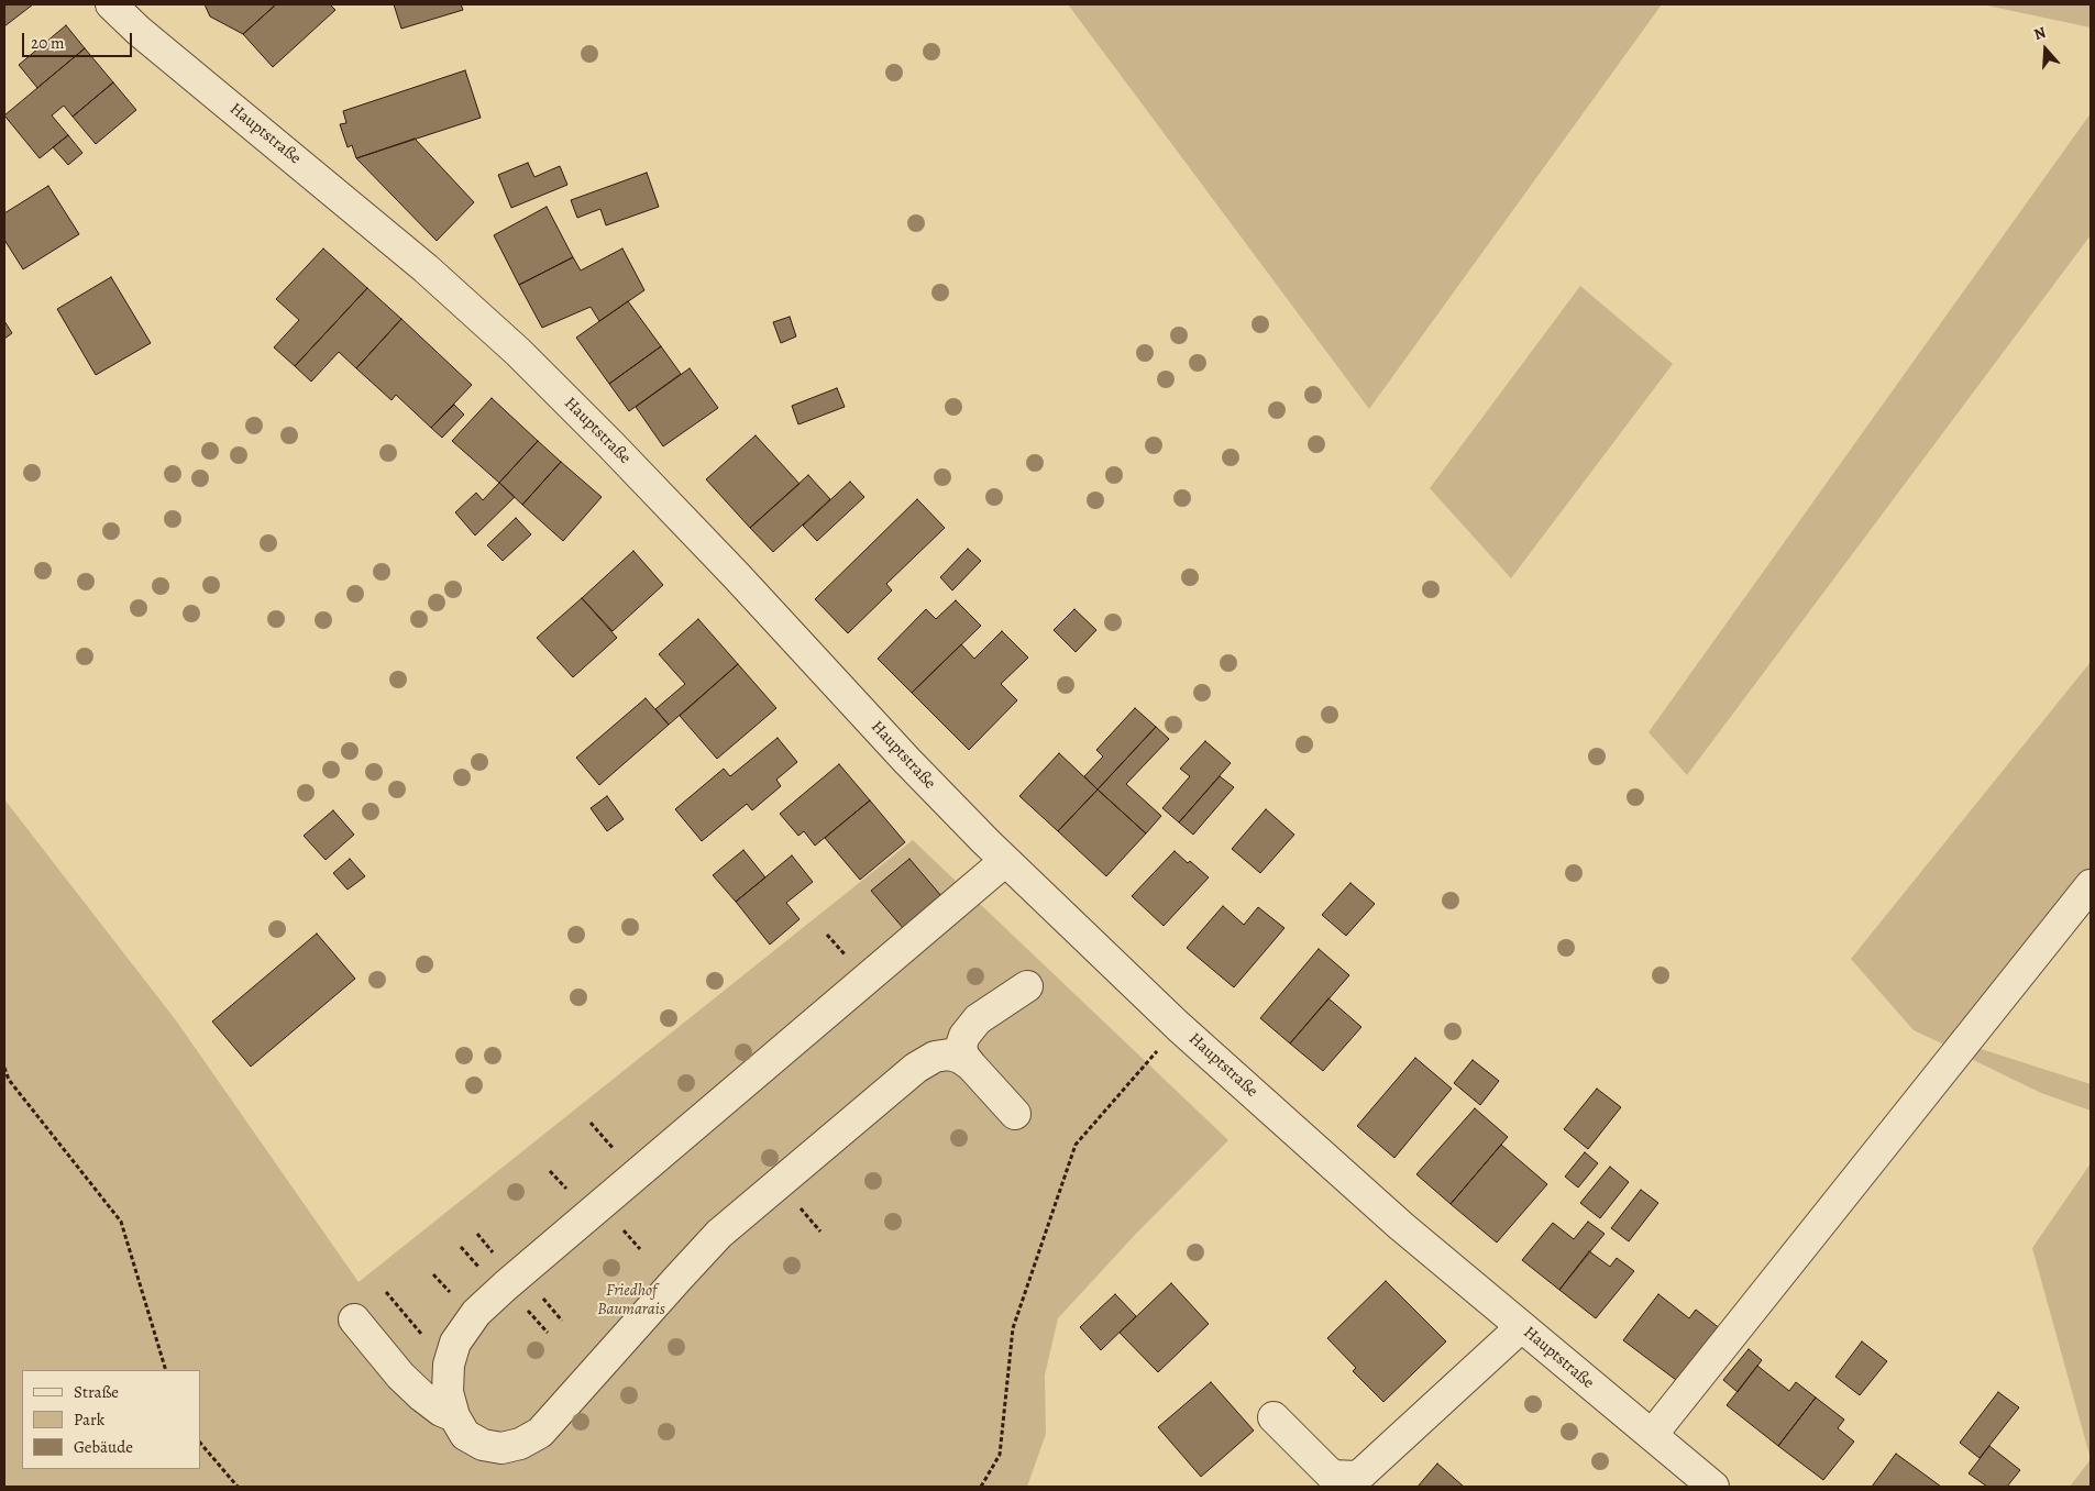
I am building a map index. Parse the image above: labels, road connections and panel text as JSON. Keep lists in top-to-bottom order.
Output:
{
  "streets": {
    "street": ["Hauptstraße"]
  },
  "parks": ["Friedhof Baumarais"],
  "legend": ["Straße", "Park", "Gebäude"],
  "scale_bar": "20 m",
  "north": "top"
}
